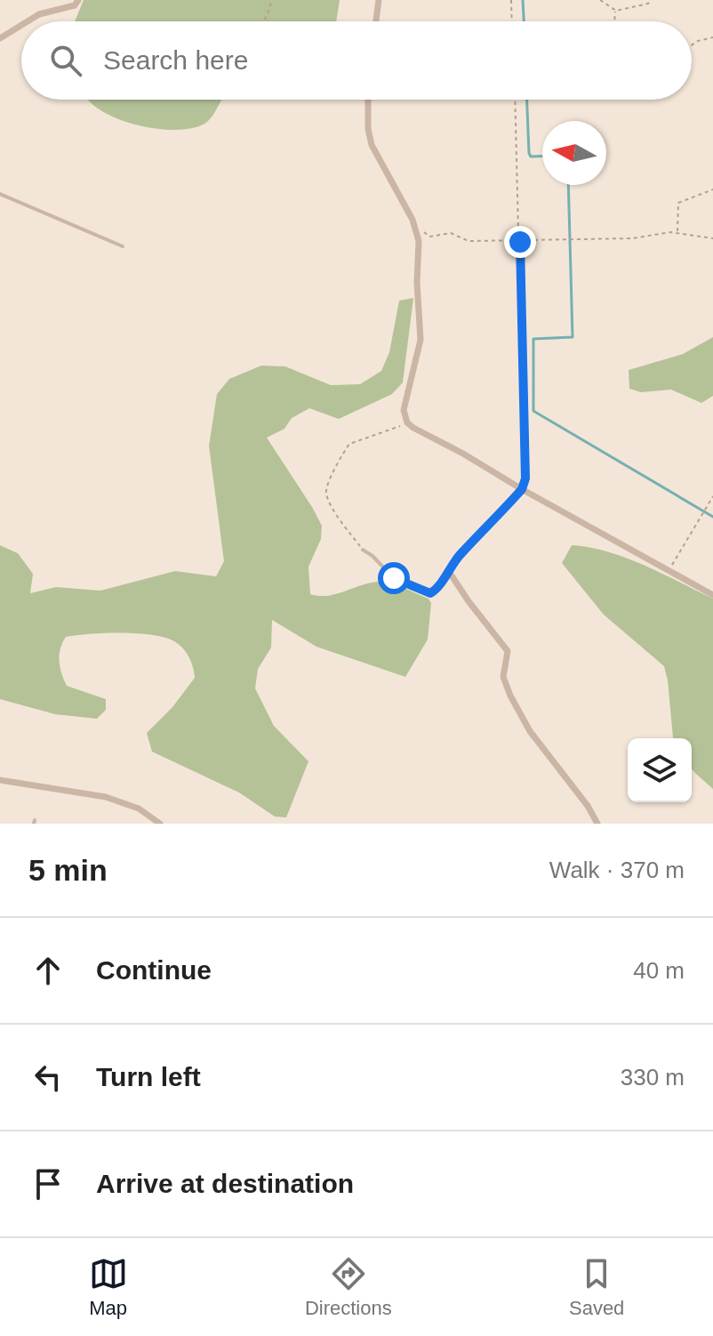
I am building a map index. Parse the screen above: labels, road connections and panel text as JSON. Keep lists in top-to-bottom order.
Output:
{
  "north": "left",
  "page": {
    "search": "Search here",
    "heading": ["5 min", "Walk · 370 m"],
    "list": [
      ["Continue", "40 m"],
      ["Turn left", "330 m"],
      "Arrive at destination"
    ],
    "nav": ["Map", "Directions", "Saved"]
  }
}
